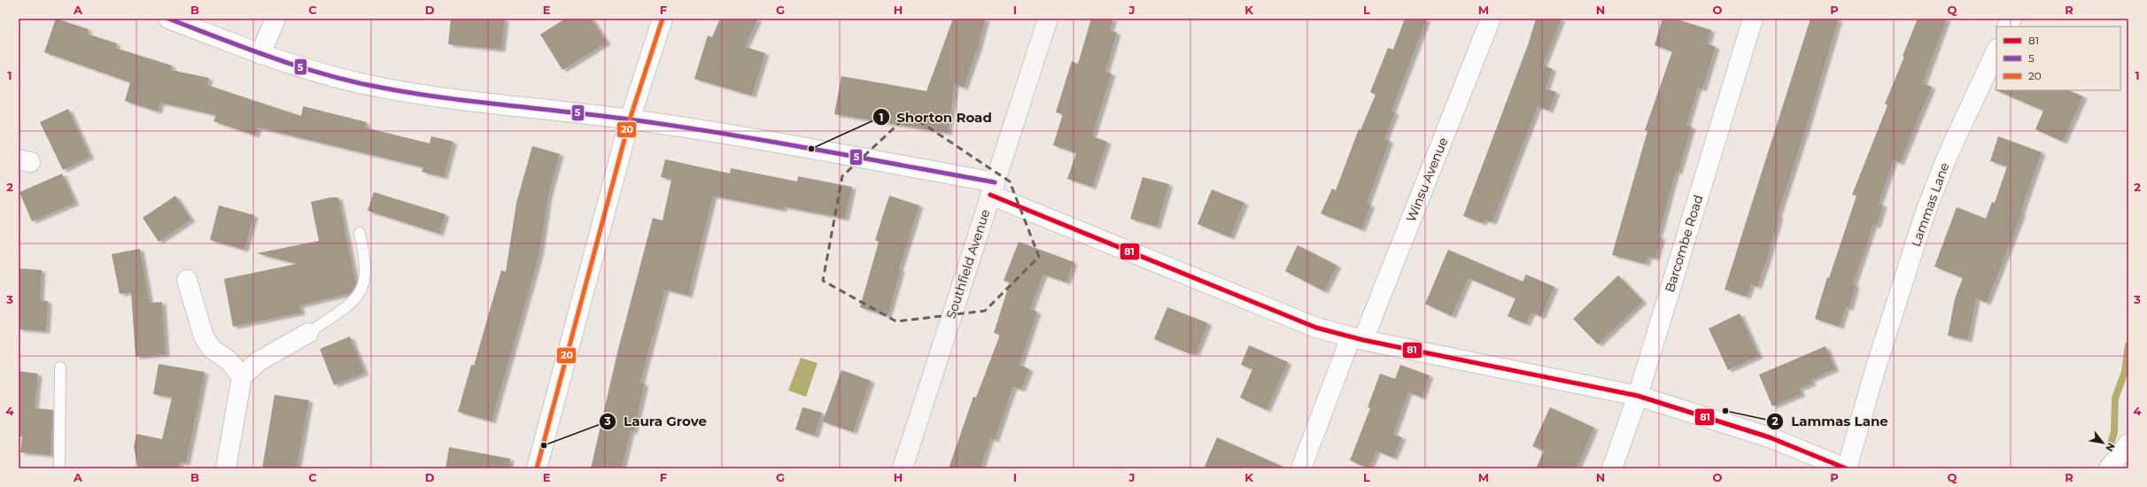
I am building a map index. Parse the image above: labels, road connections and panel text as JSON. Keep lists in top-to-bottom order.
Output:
{
  "streets": {
    "street": [
      "Winsu Avenue",
      "Lammas Lane",
      "Barcombe Road",
      "Southfield Avenue"
    ]
  },
  "places": ["Shorton Road", "Lammas Lane", "Laura Grove"],
  "lines": ["transit line 5", "transit line 20", "transit line 81"],
  "legend": ["81", "5", "20"],
  "north": "bottom right",
  "grid": {
    "columns": [
      "A",
      "B",
      "C",
      "D",
      "E",
      "F",
      "G",
      "H",
      "I",
      "J",
      "K",
      "L",
      "M",
      "N",
      "O",
      "P",
      "Q",
      "R"
    ],
    "rows": [
      "1",
      "2",
      "3",
      "4"
    ]
  }
}
